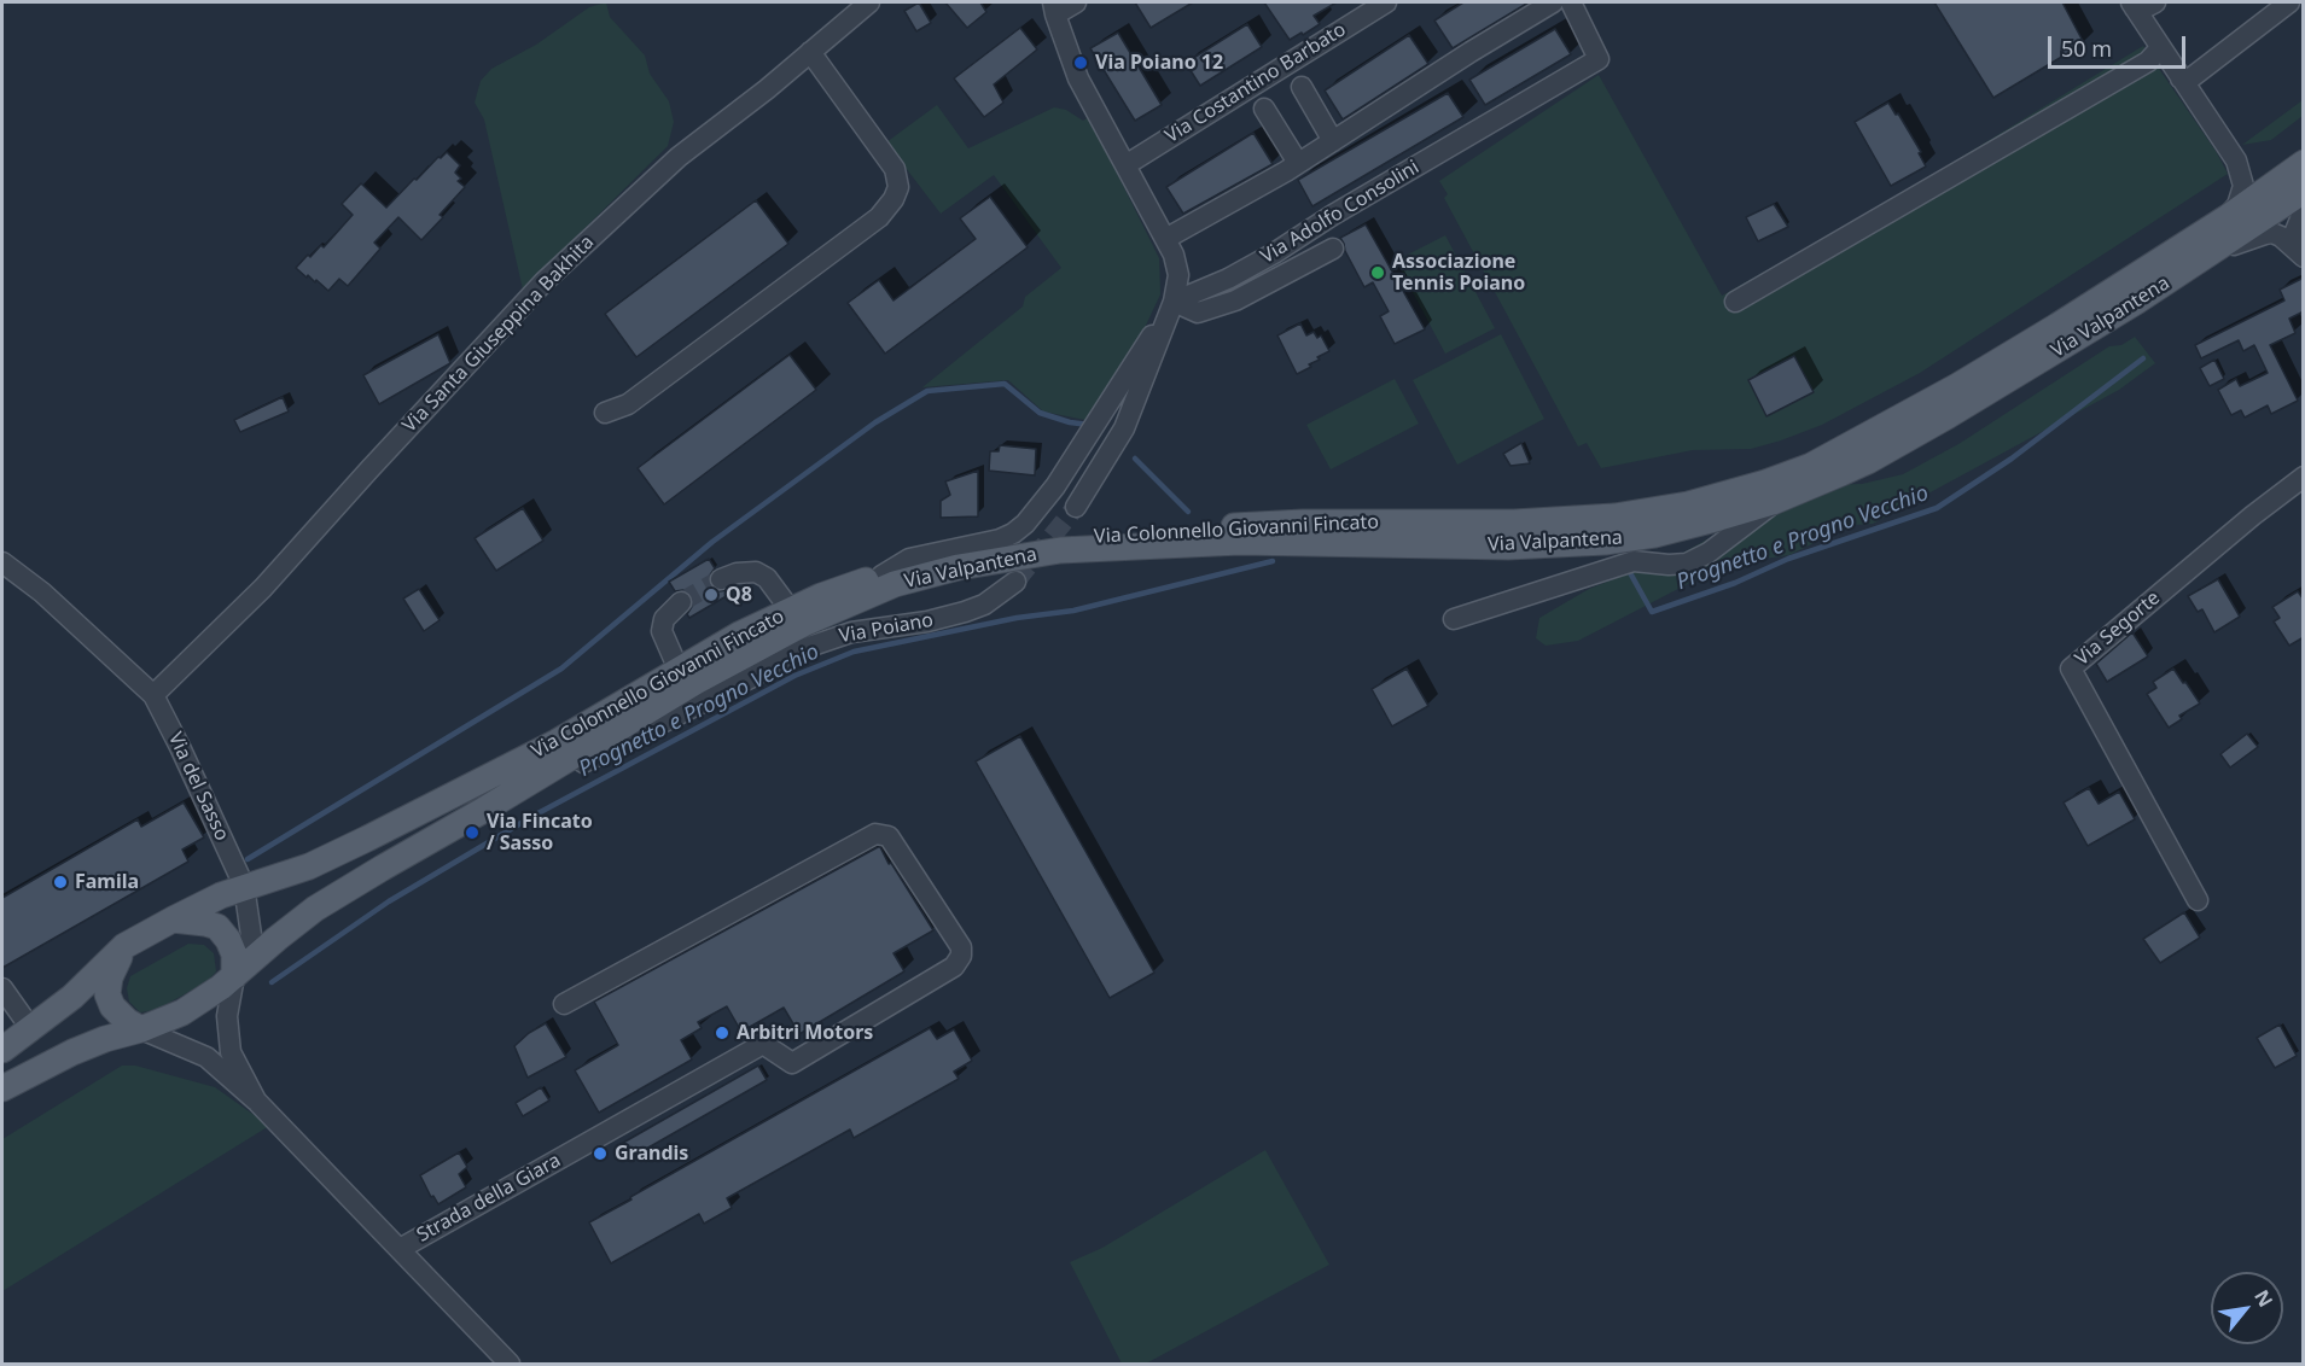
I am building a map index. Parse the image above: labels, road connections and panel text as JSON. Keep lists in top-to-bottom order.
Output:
{
  "streets": {
    "main road": ["Via Valpantena", "Via Colonnello Giovanni Fincato"],
    "street": [
      "Via Costantino Barbato",
      "Via Adolfo Consolini",
      "Via Santa Giuseppina Bakhita",
      "Via Poiano",
      "Via Segorte",
      "Via del Sasso",
      "Strada della Giara"
    ]
  },
  "crossings": [
    ["Via Valpantena", "Via Colonnello Giovanni Fincato"],
    ["Via Santa Giuseppina Bakhita", "Via del Sasso"],
    ["Via Colonnello Giovanni Fincato", "Via Poiano"],
    ["Via Colonnello Giovanni Fincato", "Via del Sasso"],
    ["Via Colonnello Giovanni Fincato", "Strada della Giara"],
    ["Via del Sasso", "Strada della Giara"]
  ],
  "water": ["Prognetto e Progno Vecchio"],
  "places": [
    "Via Poiano 12",
    "Associazione Tennis Poiano",
    "Q8",
    "Via Fincato / Sasso",
    "Famila",
    "Arbitri Motors",
    "Grandis"
  ],
  "scale_bar": "50 m",
  "north": "top right"
}
